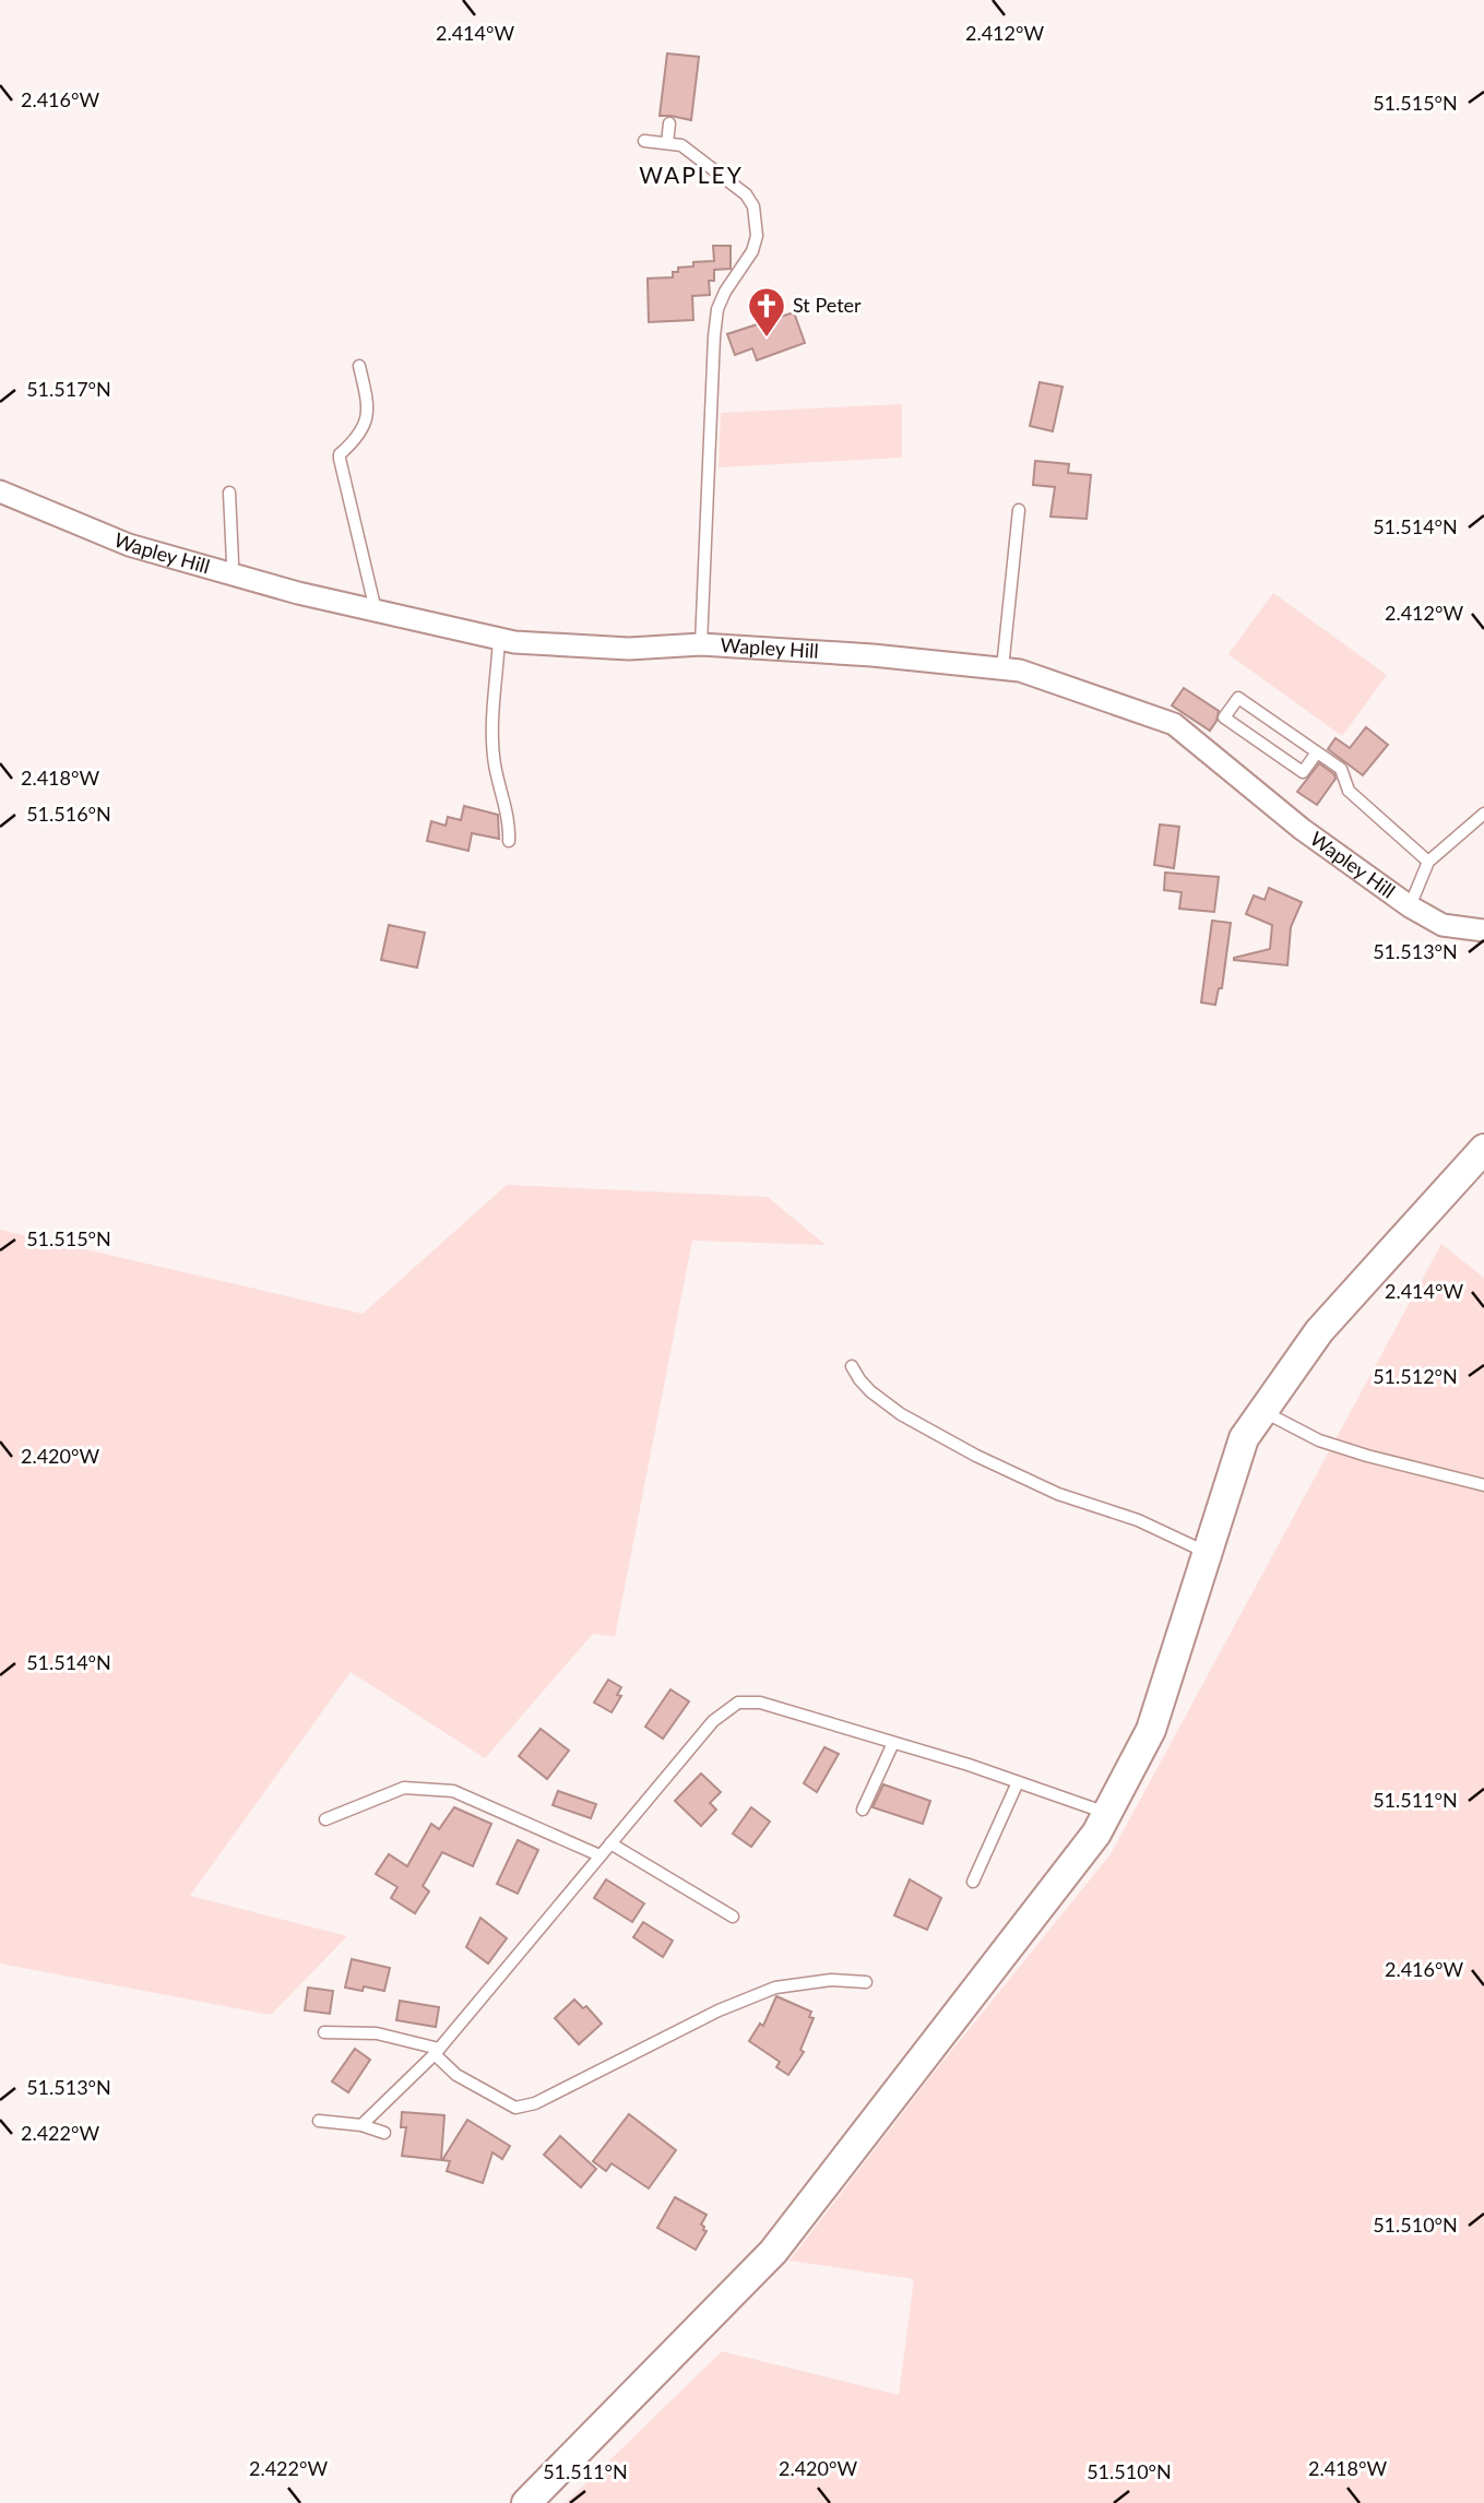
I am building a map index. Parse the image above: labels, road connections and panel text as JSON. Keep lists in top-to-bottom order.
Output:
{
  "streets": {
    "street": ["Wapley Hill"]
  },
  "districts": ["WAPLEY"],
  "places": {
    "church": ["St Peter"]
  },
  "coordinates": [
    "2.414°W",
    "2.412°W",
    "2.416°W",
    "51.515°N",
    "51.517°N",
    "51.514°N",
    "2.418°W",
    "51.516°N",
    "51.513°N",
    "51.512°N",
    "2.420°W",
    "51.511°N",
    "2.422°W",
    "51.510°N"
  ]
}
